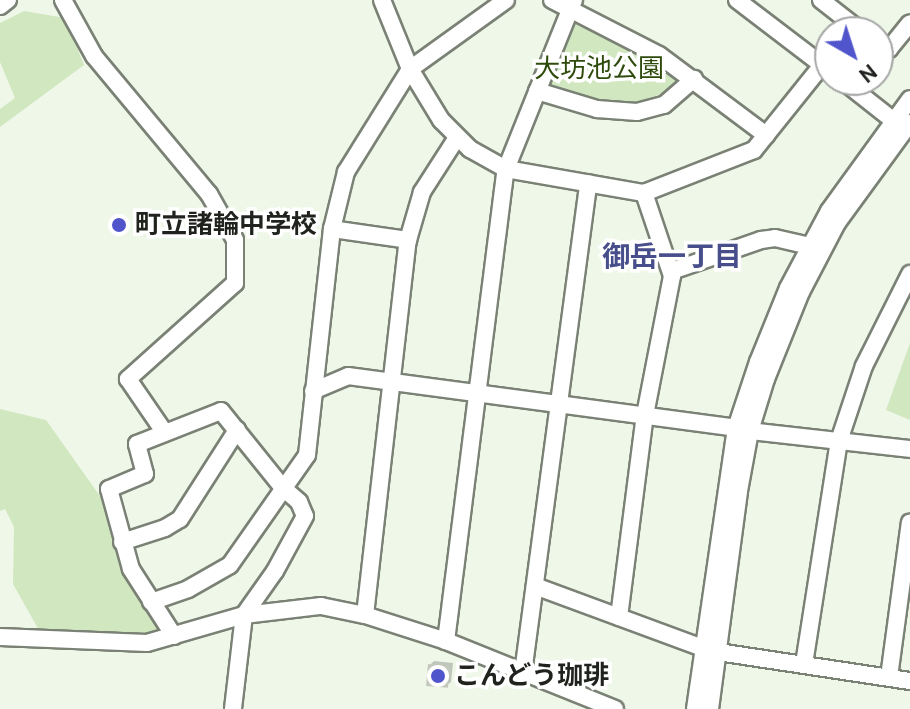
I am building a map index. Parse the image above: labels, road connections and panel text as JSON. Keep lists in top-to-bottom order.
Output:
{
  "districts": ["御岳一丁目"],
  "parks": ["大坊池公園"],
  "places": ["町立諸輪中学校", "こんどう珈琲"],
  "north": "bottom right"
}
